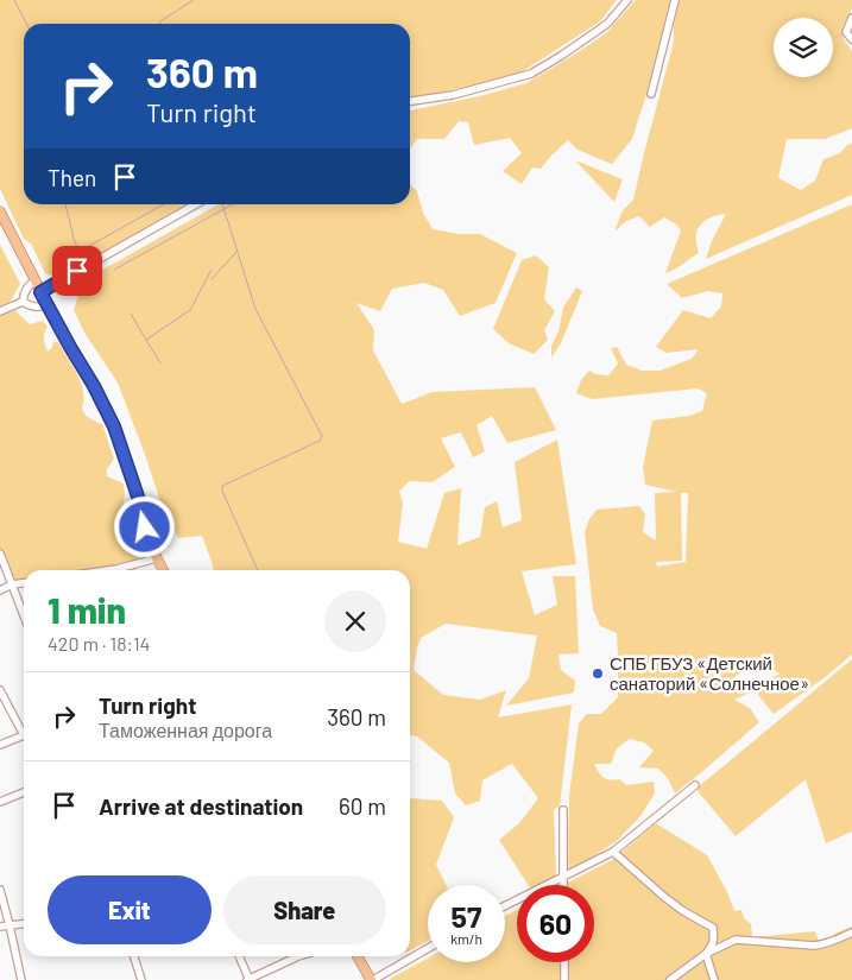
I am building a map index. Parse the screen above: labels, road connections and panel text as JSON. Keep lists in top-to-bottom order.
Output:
{
  "places": ["СПБ ГБУЗ «Детский санаторий «Солнечное»"],
  "page": {
    "turn": ["360 m", "Turn right"],
    "then": "Then",
    "heading": ["1 min", "420 m · 18:14"],
    "list": [
      {
        "name": "Turn right",
        "note": "Таможенная дорога",
        "value": "360 m"
      },
      {
        "name": "Arrive at destination",
        "value": "60 m"
      }
    ],
    "buttons": ["Exit", "Share"],
    "speed": "57 km/h",
    "limit": "60"
  }
}
